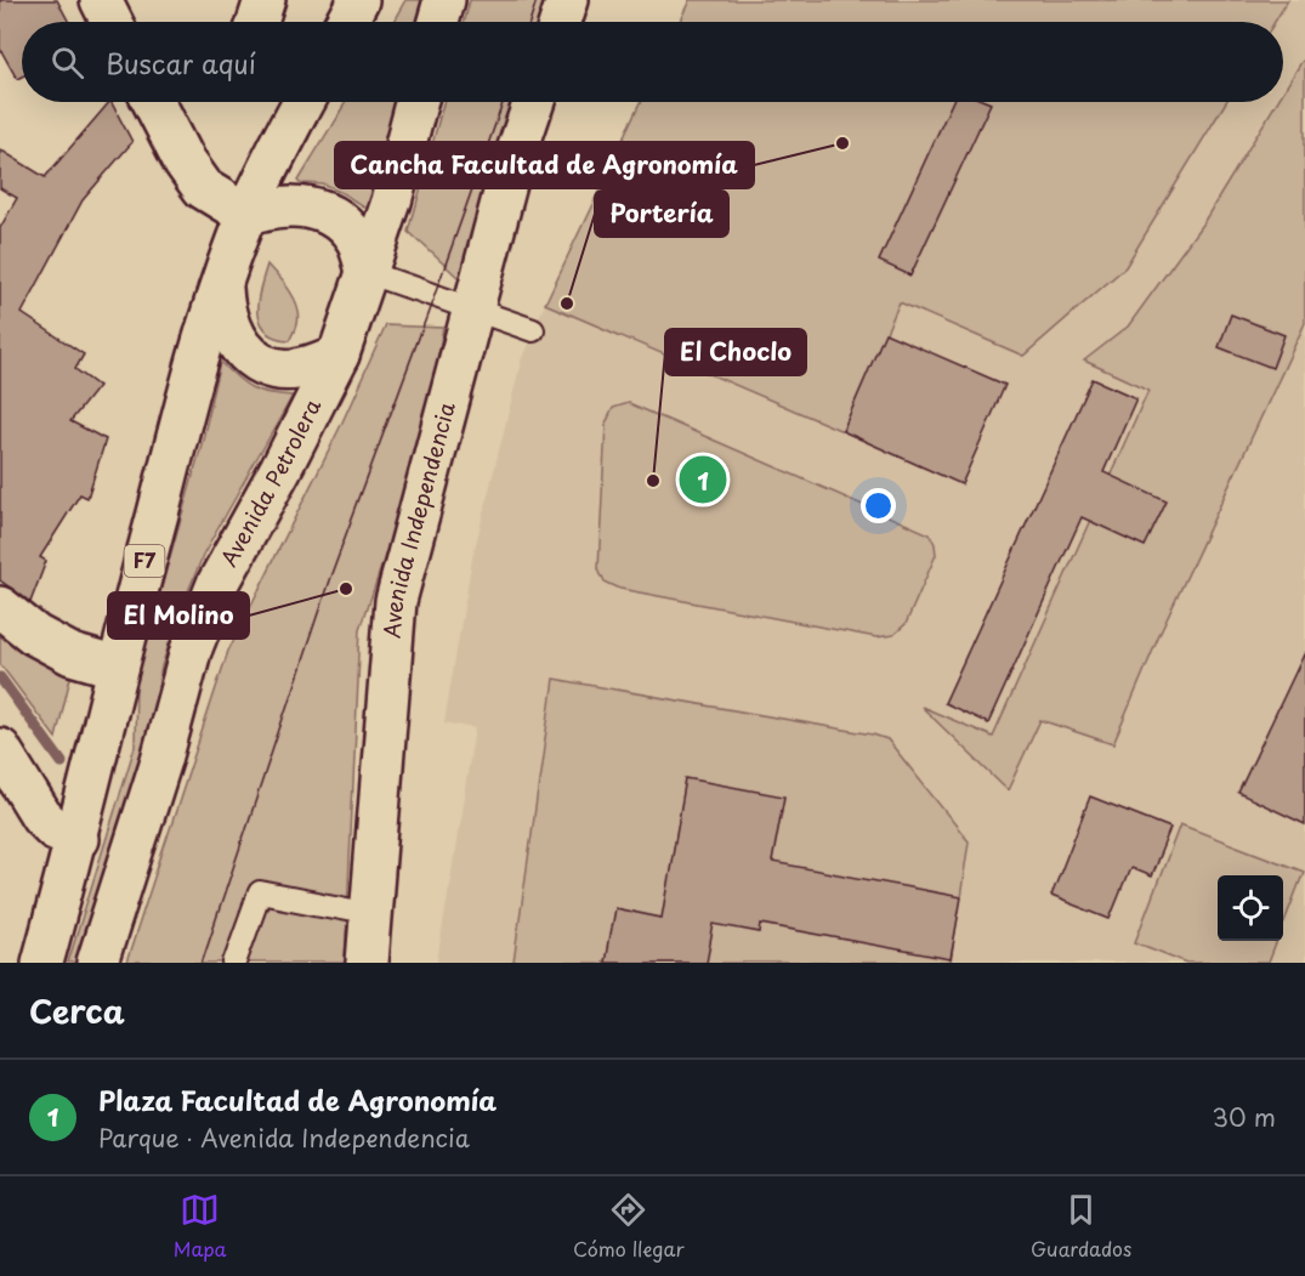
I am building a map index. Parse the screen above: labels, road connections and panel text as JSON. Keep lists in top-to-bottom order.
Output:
{
  "streets": {
    "main road": ["Avenida Petrolera", "Avenida Independencia", "F7"]
  },
  "crossings": [
    ["Avenida Petrolera", "F7"]
  ],
  "places": [
    "Cancha Facultad de Agronomía",
    "Portería",
    "El Choclo",
    "El Molino"
  ],
  "page": {
    "search": "Buscar aquí",
    "pins": "1",
    "heading": "Cerca",
    "list": [
      {
        "mark": "1",
        "name": "Plaza Facultad de Agronomía",
        "note": "Parque · Avenida Independencia",
        "value": "30 m"
      }
    ],
    "nav": ["Mapa", "Cómo llegar", "Guardados"]
  }
}
